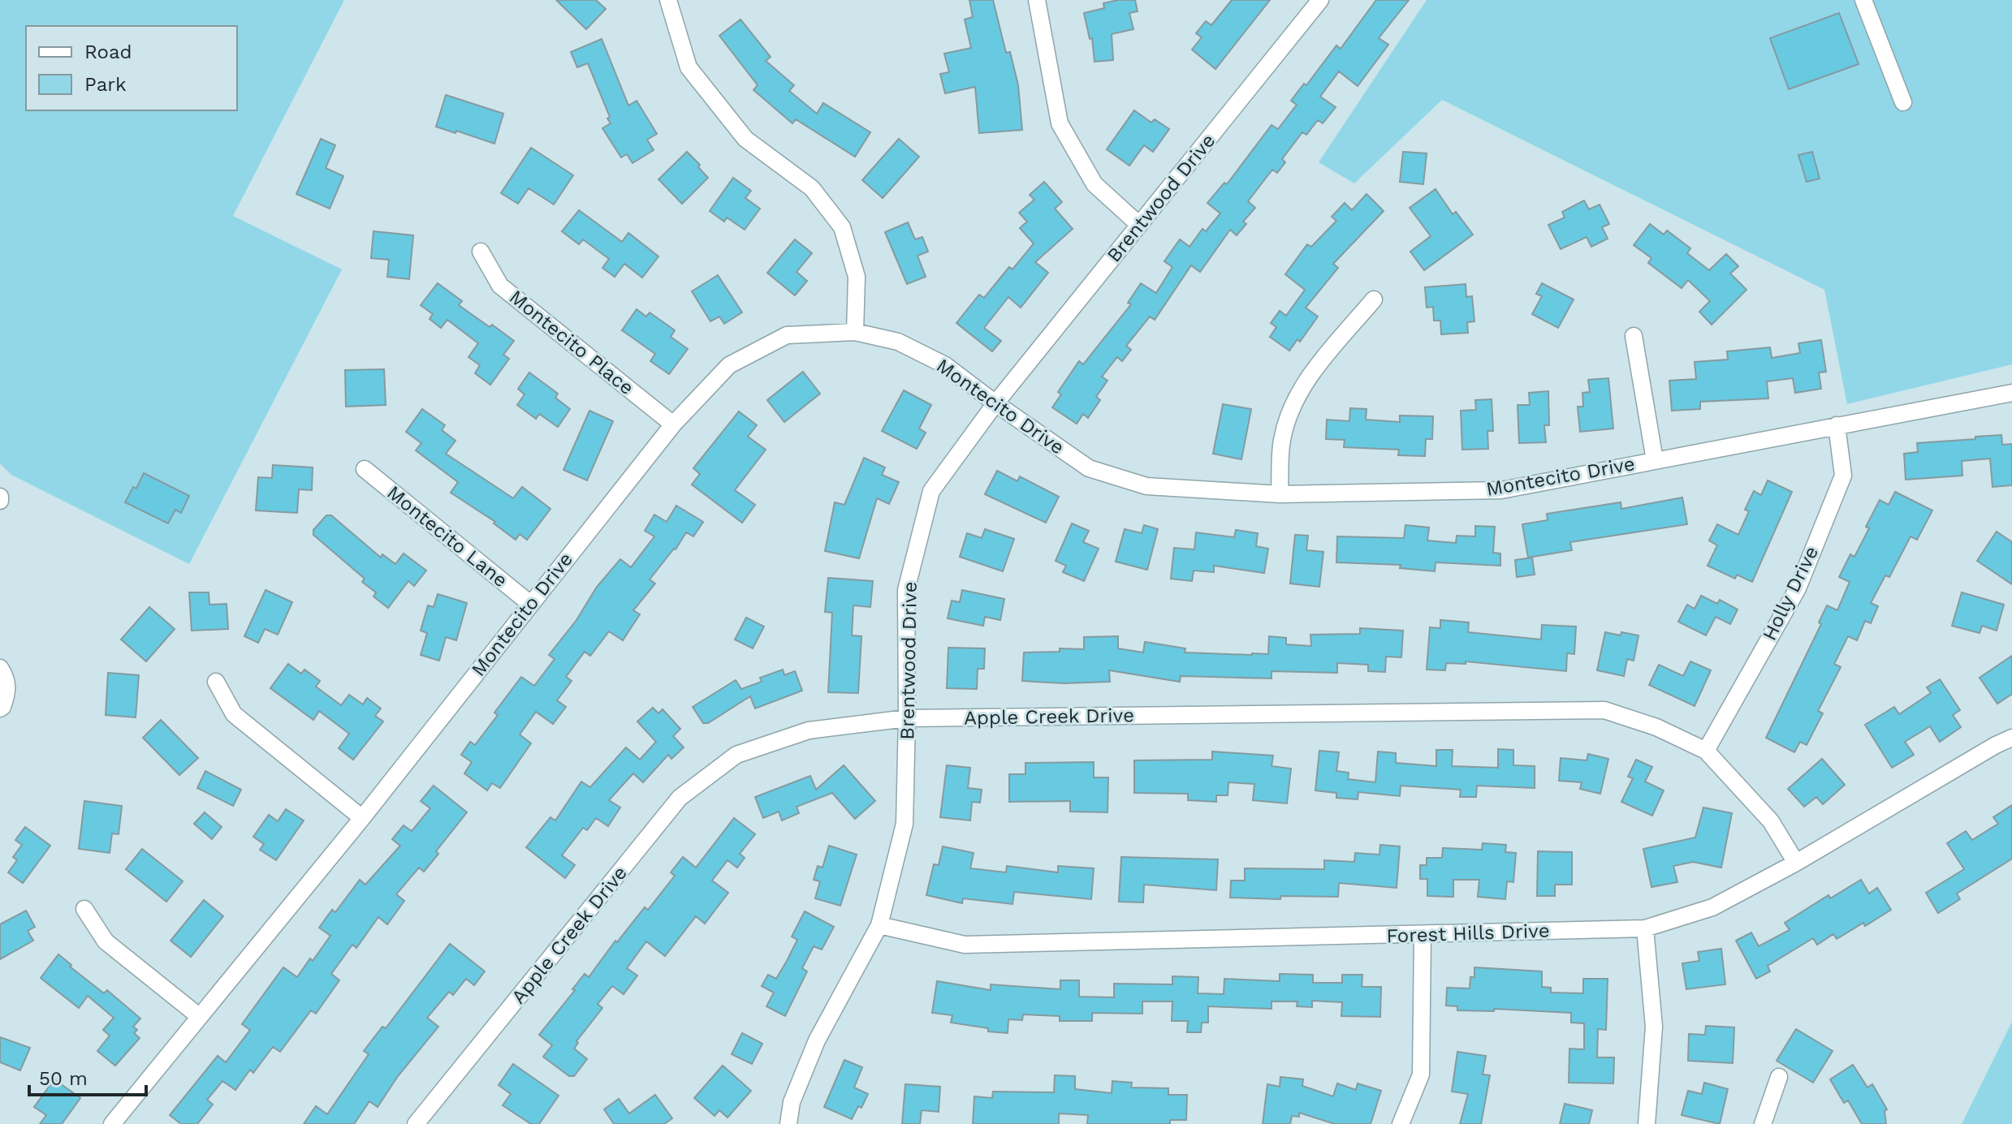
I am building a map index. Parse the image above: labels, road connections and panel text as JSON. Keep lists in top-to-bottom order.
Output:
{
  "streets": {
    "street": [
      "Brentwood Drive",
      "Montecito Place",
      "Montecito Drive",
      "Montecito Lane",
      "Holly Drive",
      "Apple Creek Drive",
      "Forest Hills Drive"
    ]
  },
  "crossings": [
    ["Brentwood Drive", "Montecito Drive"],
    ["Brentwood Drive", "Apple Creek Drive"],
    ["Brentwood Drive", "Forest Hills Drive"],
    ["Montecito Place", "Montecito Drive"],
    ["Montecito Drive", "Montecito Lane"],
    ["Montecito Drive", "Holly Drive"],
    ["Holly Drive", "Apple Creek Drive"],
    ["Apple Creek Drive", "Forest Hills Drive"]
  ],
  "legend": ["Road", "Park"],
  "scale_bar": "50 m"
}
